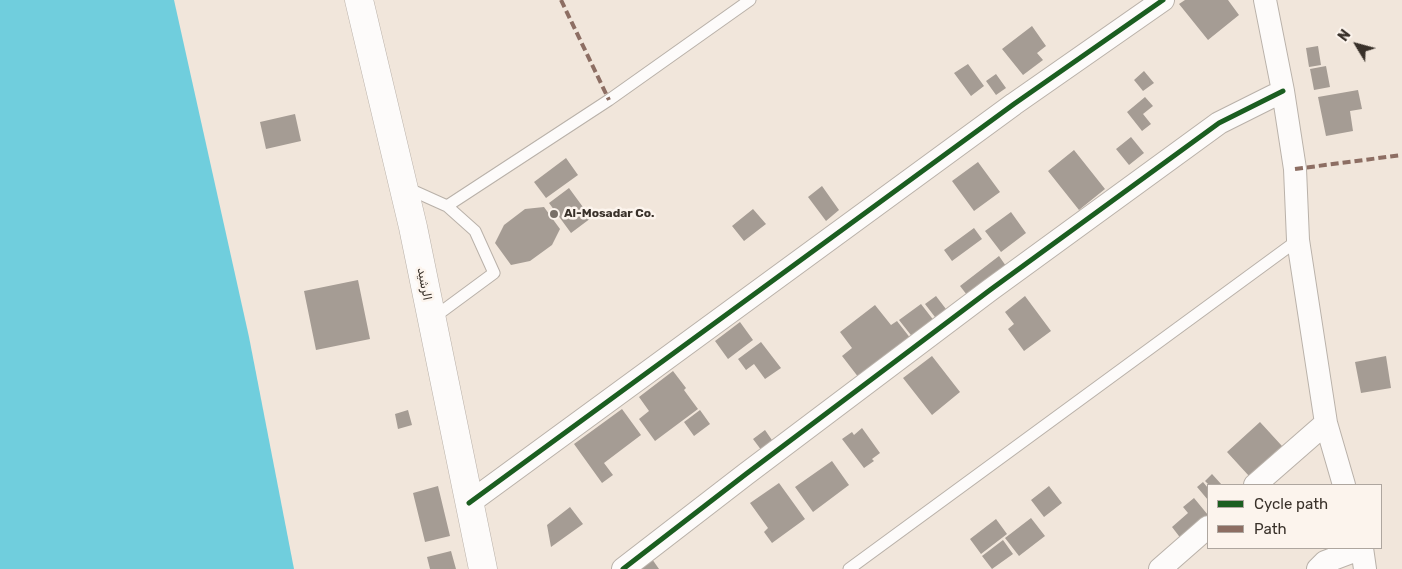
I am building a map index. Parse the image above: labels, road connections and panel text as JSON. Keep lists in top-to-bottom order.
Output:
{
  "streets": {
    "main road": ["الرشيد"]
  },
  "places": ["Al-Mosadar Co."],
  "legend": ["Cycle path", "Path"],
  "north": "top left"
}
